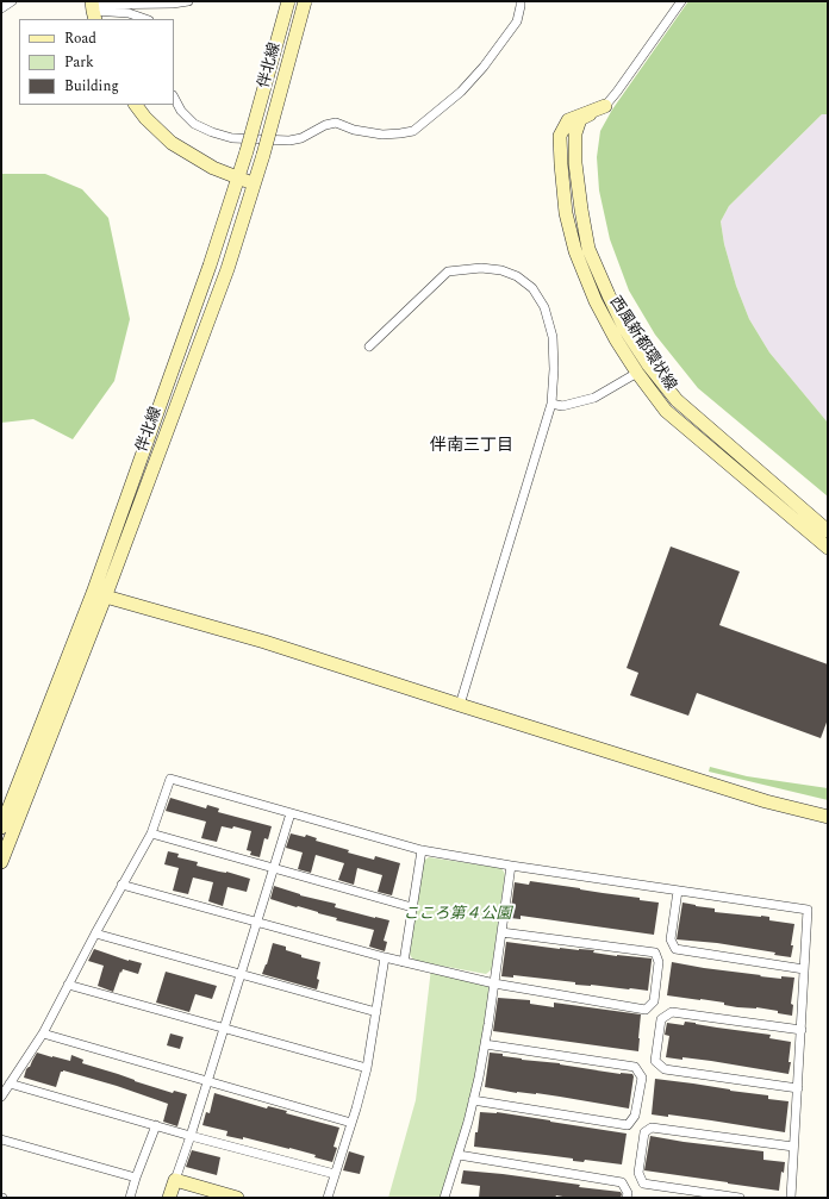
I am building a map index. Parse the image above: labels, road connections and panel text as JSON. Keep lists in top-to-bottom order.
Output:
{
  "streets": {
    "street": ["伴北線", "西風新都環状線"]
  },
  "districts": ["伴南三丁目"],
  "parks": ["こころ第４公園"],
  "legend": ["Road", "Park", "Building"]
}
